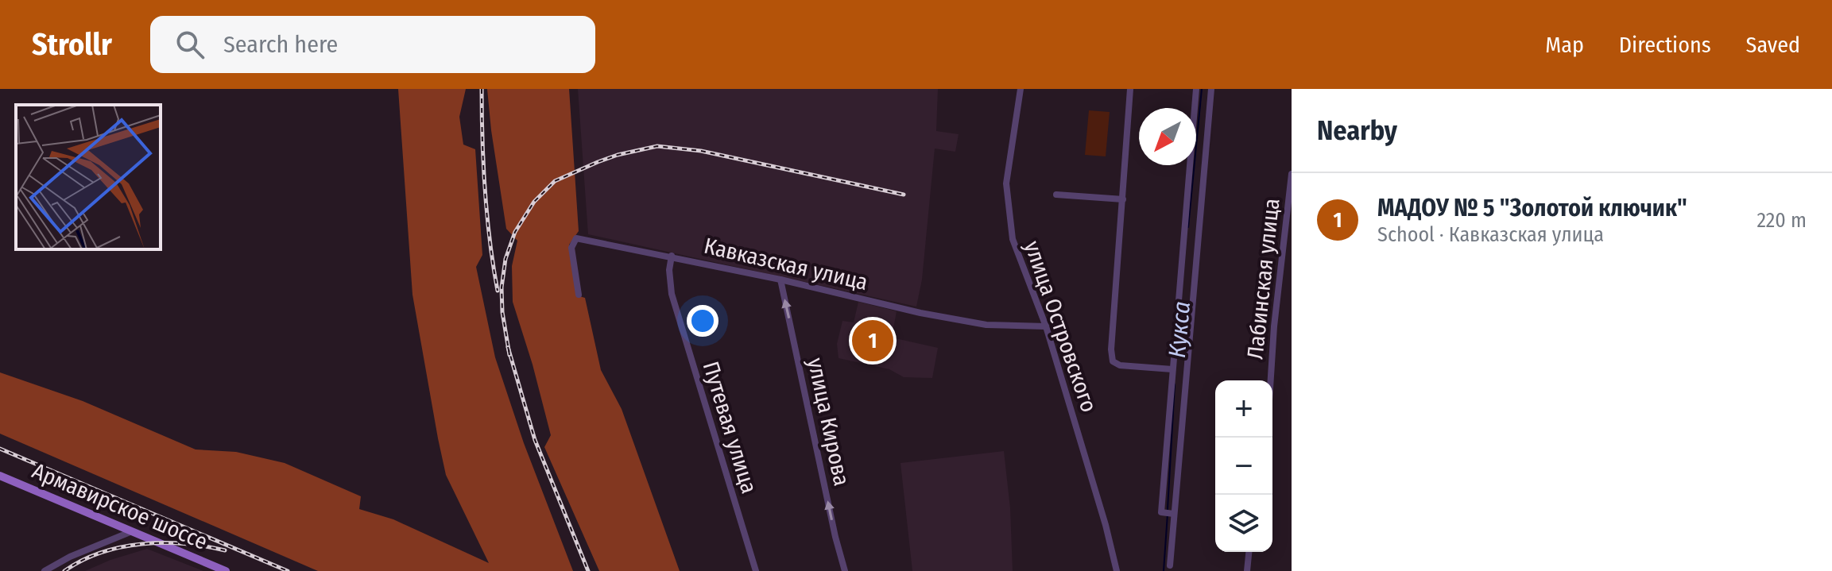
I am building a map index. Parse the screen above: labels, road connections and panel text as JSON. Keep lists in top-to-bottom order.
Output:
{
  "streets": {
    "main road": ["Армавирское шоссе"],
    "street": [
      "Кавказская улица",
      "Лабинская улица",
      "улица Островского",
      "улица Кирова",
      "Путевая улица"
    ]
  },
  "crossings": [
    ["Кавказская улица", "улица Островского"],
    ["Кавказская улица", "улица Кирова"],
    ["Кавказская улица", "Путевая улица"]
  ],
  "one_way": ["улица Кирова"],
  "water": ["Кукса"],
  "north": "bottom left",
  "page": {
    "header": "Strollr",
    "search": "Search here",
    "nav": ["Map", "Directions", "Saved"],
    "heading": "Nearby",
    "list": [
      {
        "mark": "1",
        "name": "МАДОУ № 5 \"Золотой ключик\"",
        "note": "School · Кавказская улица",
        "value": "220 m"
      }
    ],
    "pins": "1",
    "map_buttons": ["+", "−"]
  }
}
